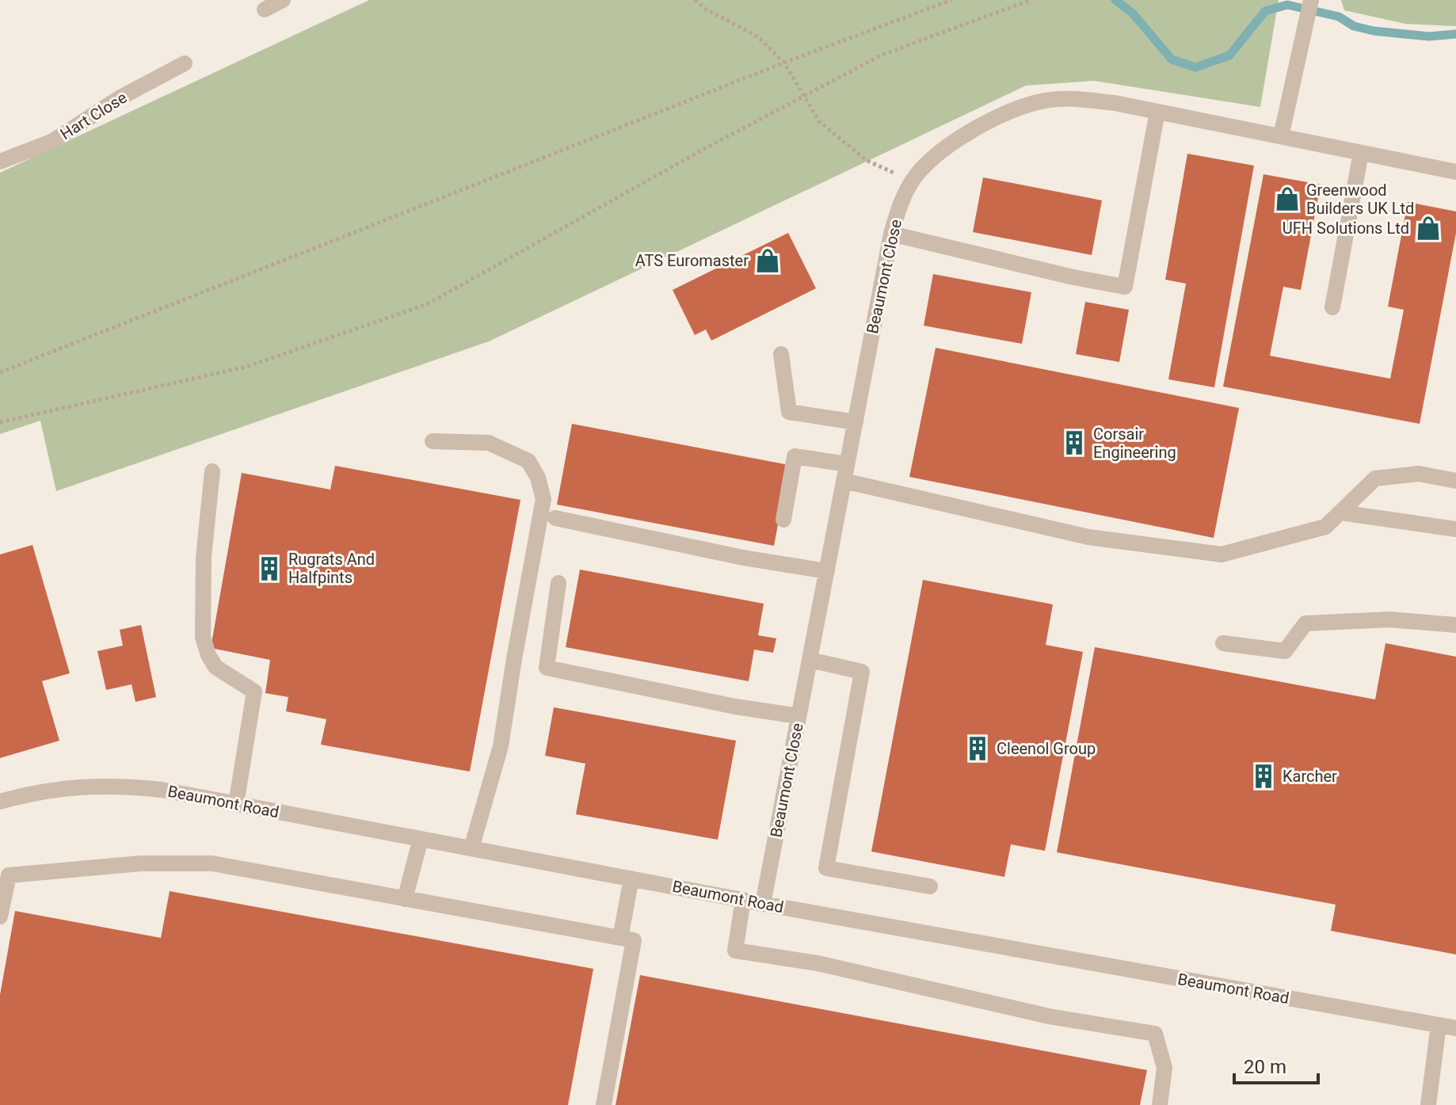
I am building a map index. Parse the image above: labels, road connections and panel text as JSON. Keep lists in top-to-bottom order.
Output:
{
  "streets": {
    "street": ["Hart Close", "Beaumont Close", "Beaumont Road"]
  },
  "crossings": [
    ["Beaumont Close", "Beaumont Road"]
  ],
  "places": {
    "shop": ["Greenwood Builders UK Ltd", "UFH Solutions Ltd", "ATS Euromaster"],
    "building": [
      "Corsair Engineering",
      "Rugrats And Halfpints",
      "Cleenol Group",
      "Karcher"
    ]
  },
  "scale_bar": "20 m"
}
